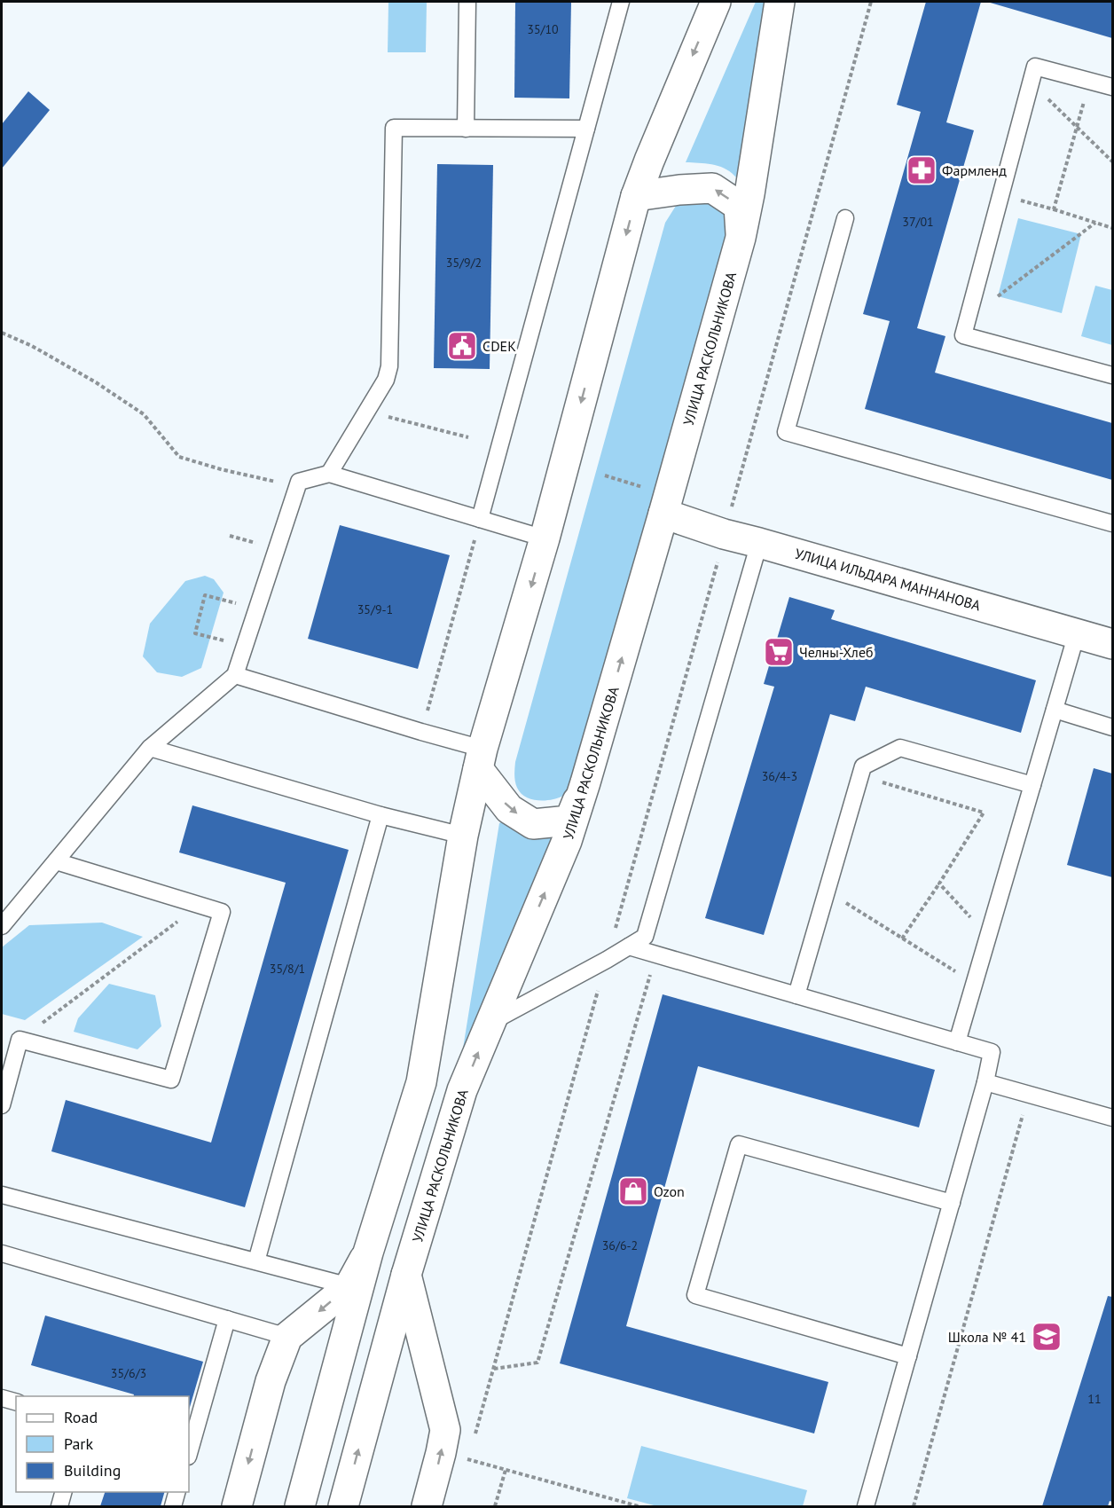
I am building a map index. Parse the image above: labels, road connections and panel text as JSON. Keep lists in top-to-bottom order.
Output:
{
  "streets": {
    "street": ["УЛИЦА РАСКОЛЬНИКОВА", "УЛИЦА ИЛЬДАРА МАННАНОВА"]
  },
  "crossings": [
    ["УЛИЦА РАСКОЛЬНИКОВА", "УЛИЦА ИЛЬДАРА МАННАНОВА"]
  ],
  "places": {
    "pharmacy": ["Фармленд"],
    "public building": ["CDEK"],
    "supermarket": ["Челны-Хлеб"],
    "shop": ["Ozon"],
    "school or university": ["Школа № 41"]
  },
  "house_numbers": [
    "35/10",
    "37/01",
    "35/9/2",
    "35/9-1",
    "36/4-3",
    "35/8/1",
    "36/6-2",
    "35/6/3",
    "11"
  ],
  "legend": ["Road", "Park", "Building"]
}
